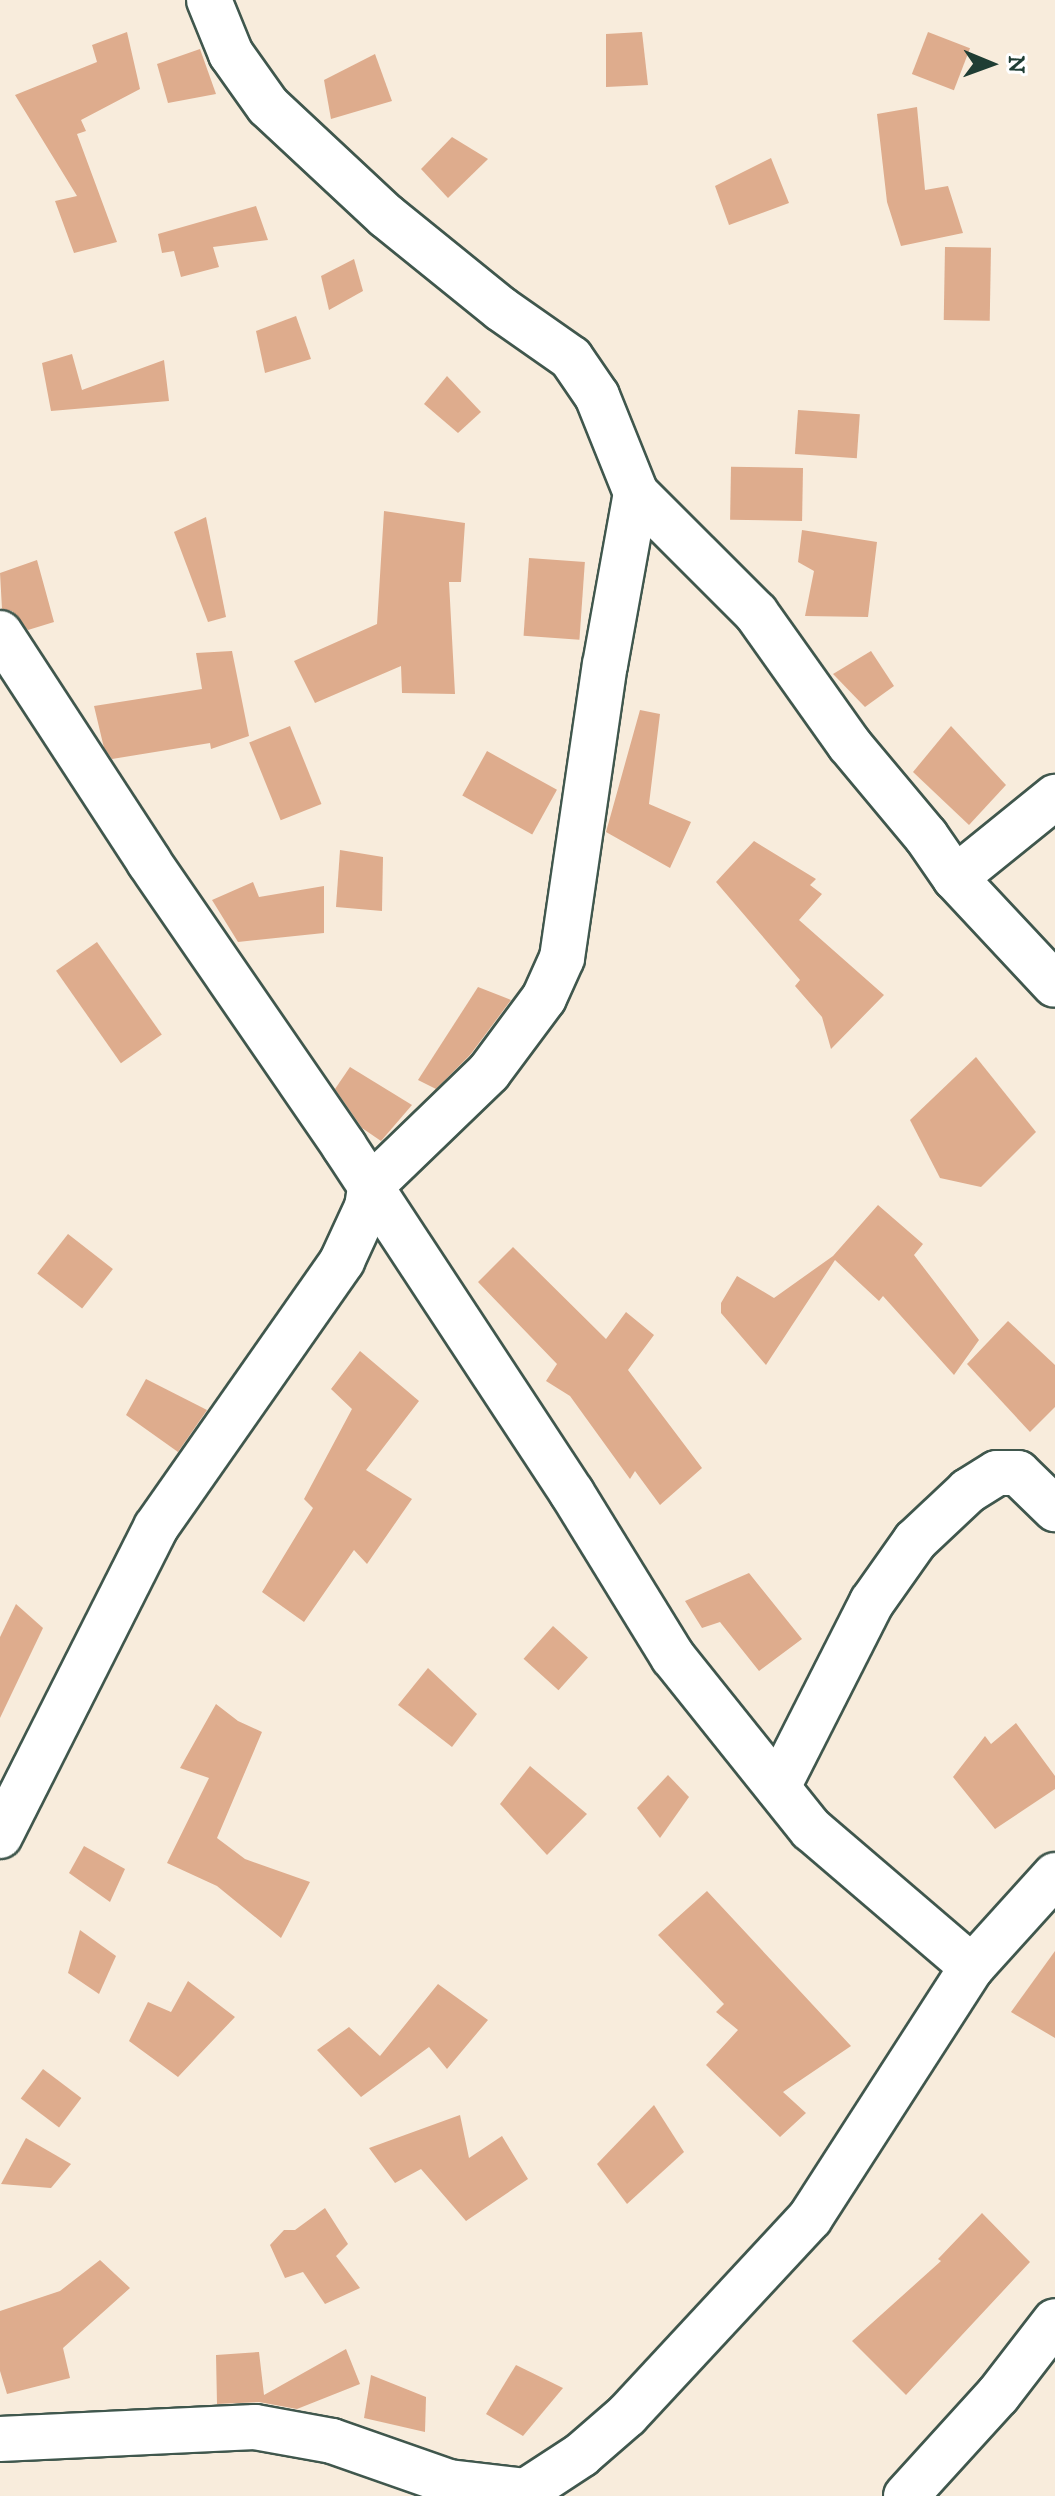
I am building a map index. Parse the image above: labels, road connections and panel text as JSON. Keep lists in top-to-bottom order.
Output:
{
  "north": "right"
}
